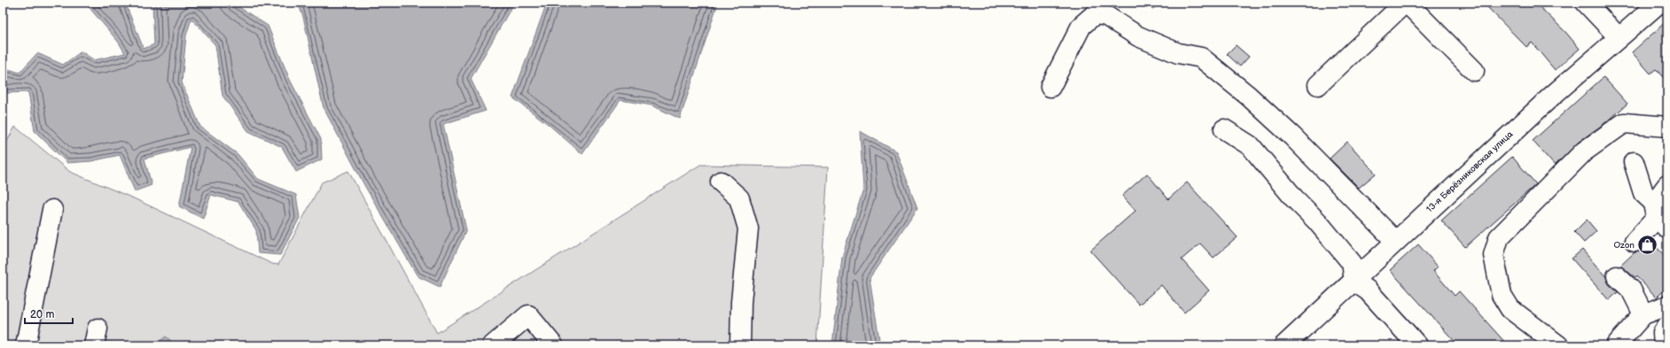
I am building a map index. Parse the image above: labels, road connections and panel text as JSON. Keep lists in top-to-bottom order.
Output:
{
  "streets": {
    "street": ["13-я Берёзниковская улица"]
  },
  "places": {
    "shop": ["Ozon"]
  },
  "scale_bar": "20 m"
}
